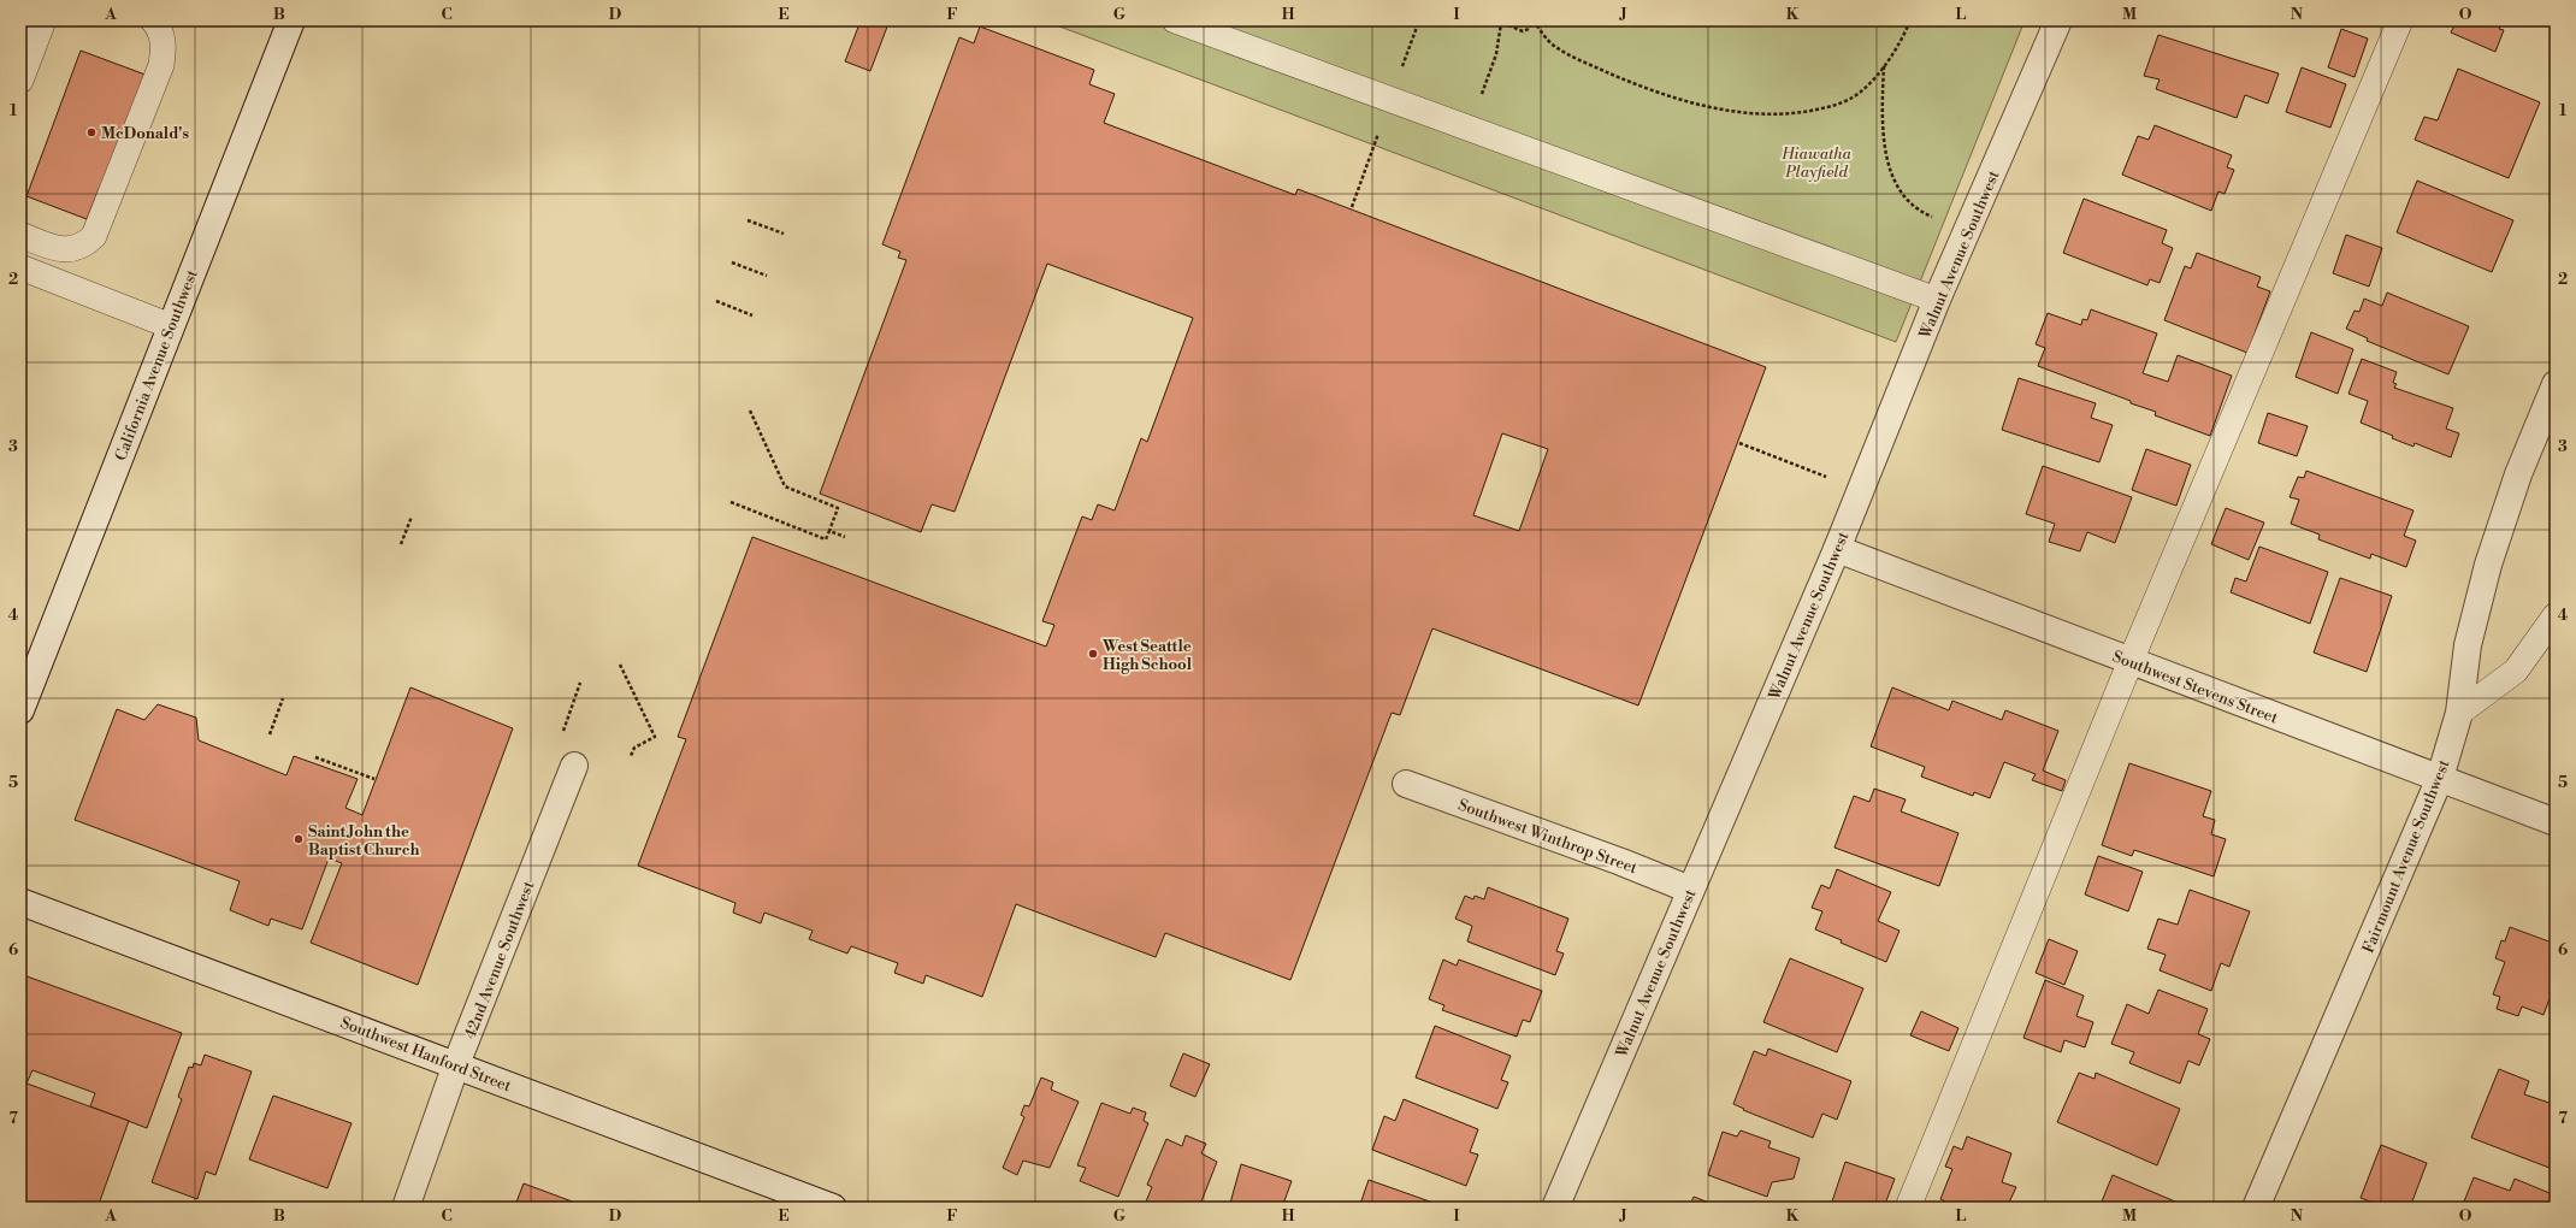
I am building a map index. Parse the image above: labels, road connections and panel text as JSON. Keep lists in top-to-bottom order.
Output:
{
  "streets": {
    "street": [
      "Walnut Avenue Southwest",
      "California Avenue Southwest",
      "Southwest Stevens Street",
      "Southwest Winthrop Street",
      "Fairmount Avenue Southwest",
      "42nd Avenue Southwest",
      "Southwest Hanford Street"
    ]
  },
  "crossings": [
    ["Walnut Avenue Southwest", "Southwest Stevens Street"],
    ["Walnut Avenue Southwest", "Southwest Winthrop Street"],
    ["Southwest Stevens Street", "Fairmount Avenue Southwest"],
    ["42nd Avenue Southwest", "Southwest Hanford Street"]
  ],
  "parks": ["Hiawatha Playfield"],
  "places": ["McDonald's", "West Seattle High School", "Saint John the Baptist Church"],
  "grid": {
    "columns": [
      "A",
      "B",
      "C",
      "D",
      "E",
      "F",
      "G",
      "H",
      "I",
      "J",
      "K",
      "L",
      "M",
      "N",
      "O"
    ],
    "rows": [
      "1",
      "2",
      "3",
      "4",
      "5",
      "6",
      "7"
    ]
  }
}
